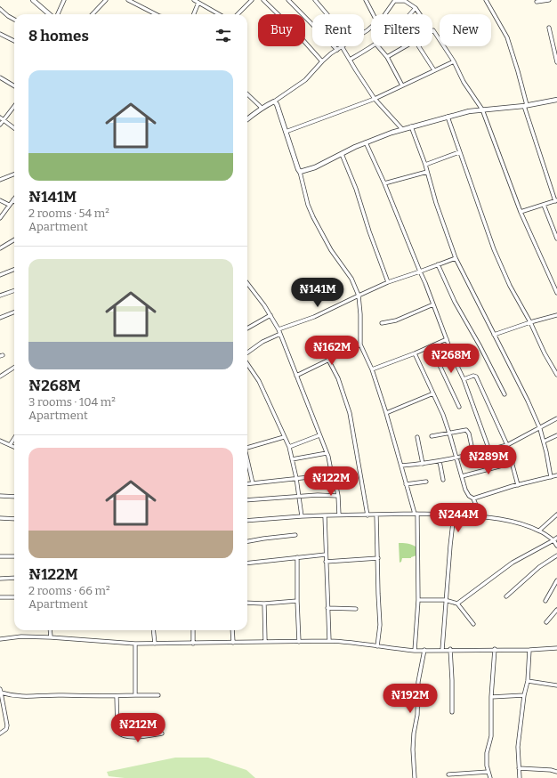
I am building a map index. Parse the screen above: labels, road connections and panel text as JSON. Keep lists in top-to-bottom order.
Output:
{
  "page": {
    "chip": [
      "Buy",
      "Rent",
      "Filters",
      "New"
    ],
    "heading": "8 homes",
    "list": [
      {
        "name": "₦141M",
        "note": "2 rooms · 54 m² · Apartment"
      },
      {
        "name": "₦268M",
        "note": "3 rooms · 104 m² · Apartment"
      },
      {
        "name": "₦122M",
        "note": "2 rooms · 66 m² · Apartment"
      }
    ],
    "price": [
      "₦141M",
      "₦162M",
      "₦268M",
      "₦289M",
      "₦122M",
      "₦244M",
      "₦192M",
      "₦212M"
    ]
  }
}
